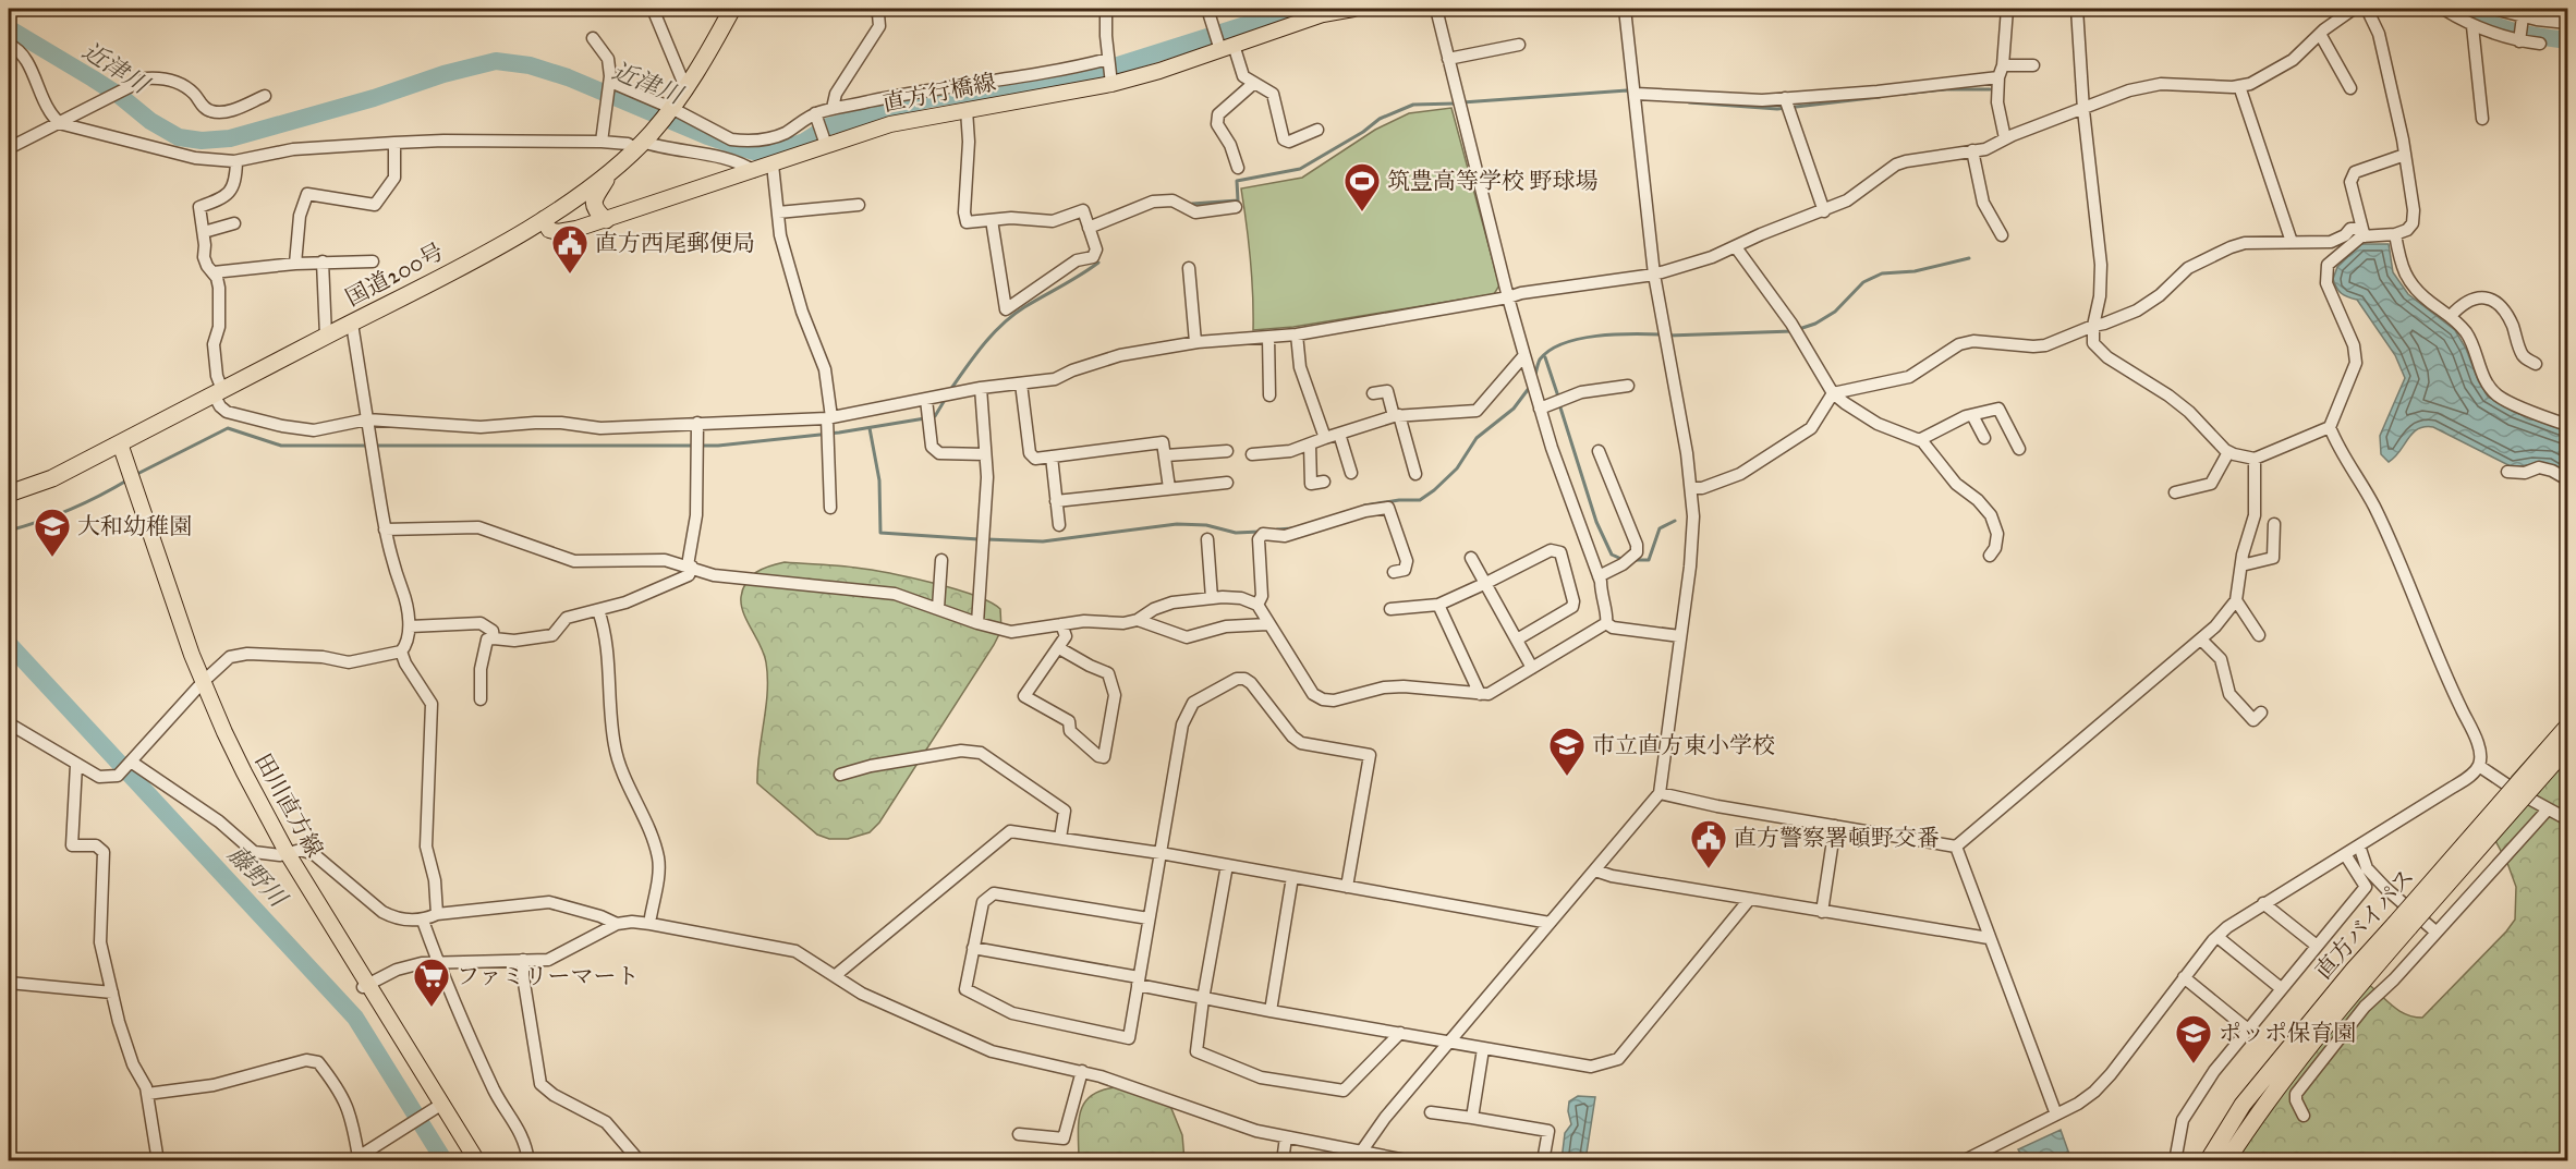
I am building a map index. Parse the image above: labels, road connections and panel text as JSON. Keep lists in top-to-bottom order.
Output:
{
  "streets": {
    "highway": ["国道200号", "直方バイパス"],
    "main road": ["直方行橋線", "田川直方線"]
  },
  "crossings": [
    ["直方行橋線", "国道200号"],
    ["国道200号", "田川直方線"]
  ],
  "water": ["近津川", "藤野川"],
  "places": {
    "sports": ["筑豊高等学校 野球場"],
    "public building": ["直方西尾郵便局", "直方警察署頓野交番"],
    "school or university": ["大和幼稚園", "市立直方東小学校", "ポッポ保育園"],
    "supermarket": ["ファミリーマート"]
  }
}
